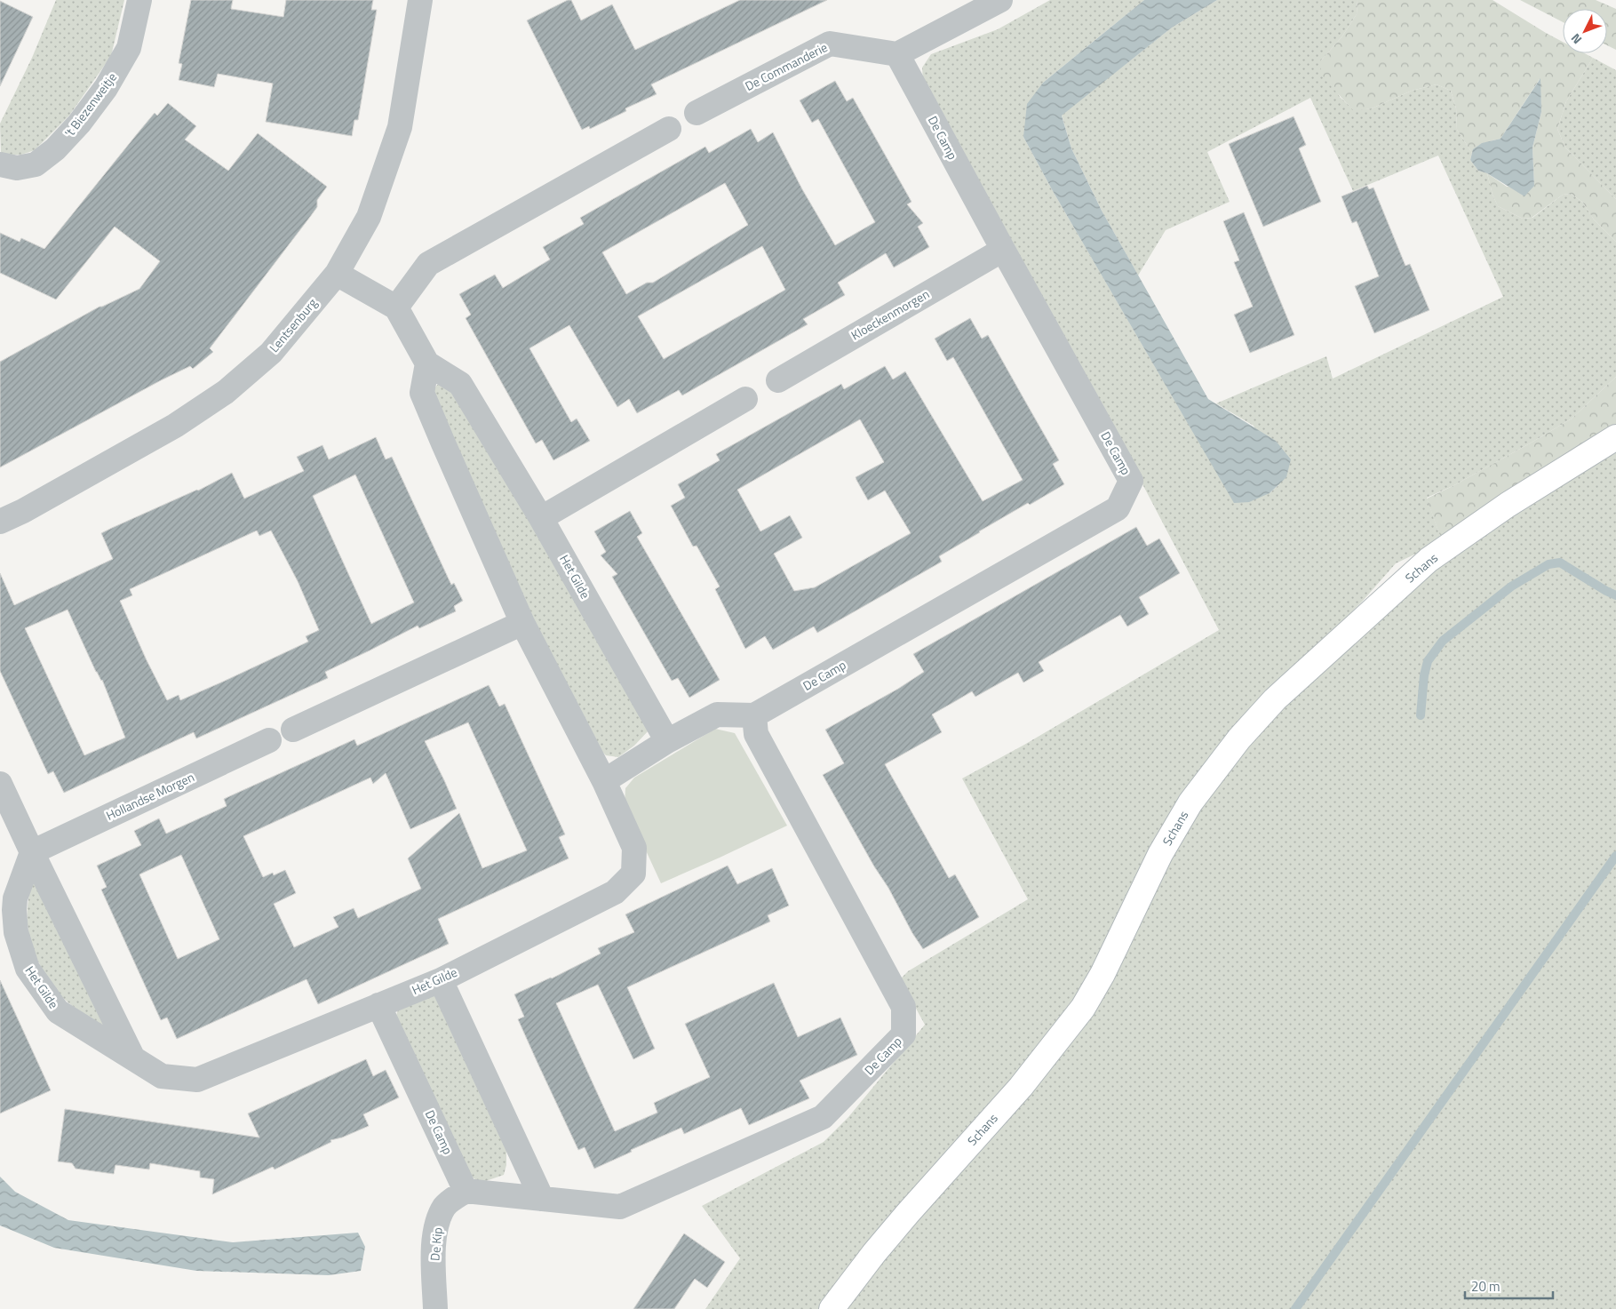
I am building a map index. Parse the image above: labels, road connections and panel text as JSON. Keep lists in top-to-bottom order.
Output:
{
  "streets": {
    "street": [
      "De Commanderie",
      "'t Biezenweitje",
      "De Camp",
      "Kloeckenmorgen",
      "Lentsenburg",
      "Schans",
      "Het Gilde",
      "Hollandse Morgen",
      "De Kip"
    ]
  },
  "crossings": [
    ["De Commanderie", "De Camp"],
    ["De Camp", "Kloeckenmorgen"],
    ["De Camp", "Het Gilde"],
    ["De Camp", "De Kip"],
    ["Het Gilde", "Hollandse Morgen"]
  ],
  "scale_bar": "20 m",
  "north": "bottom left"
}
